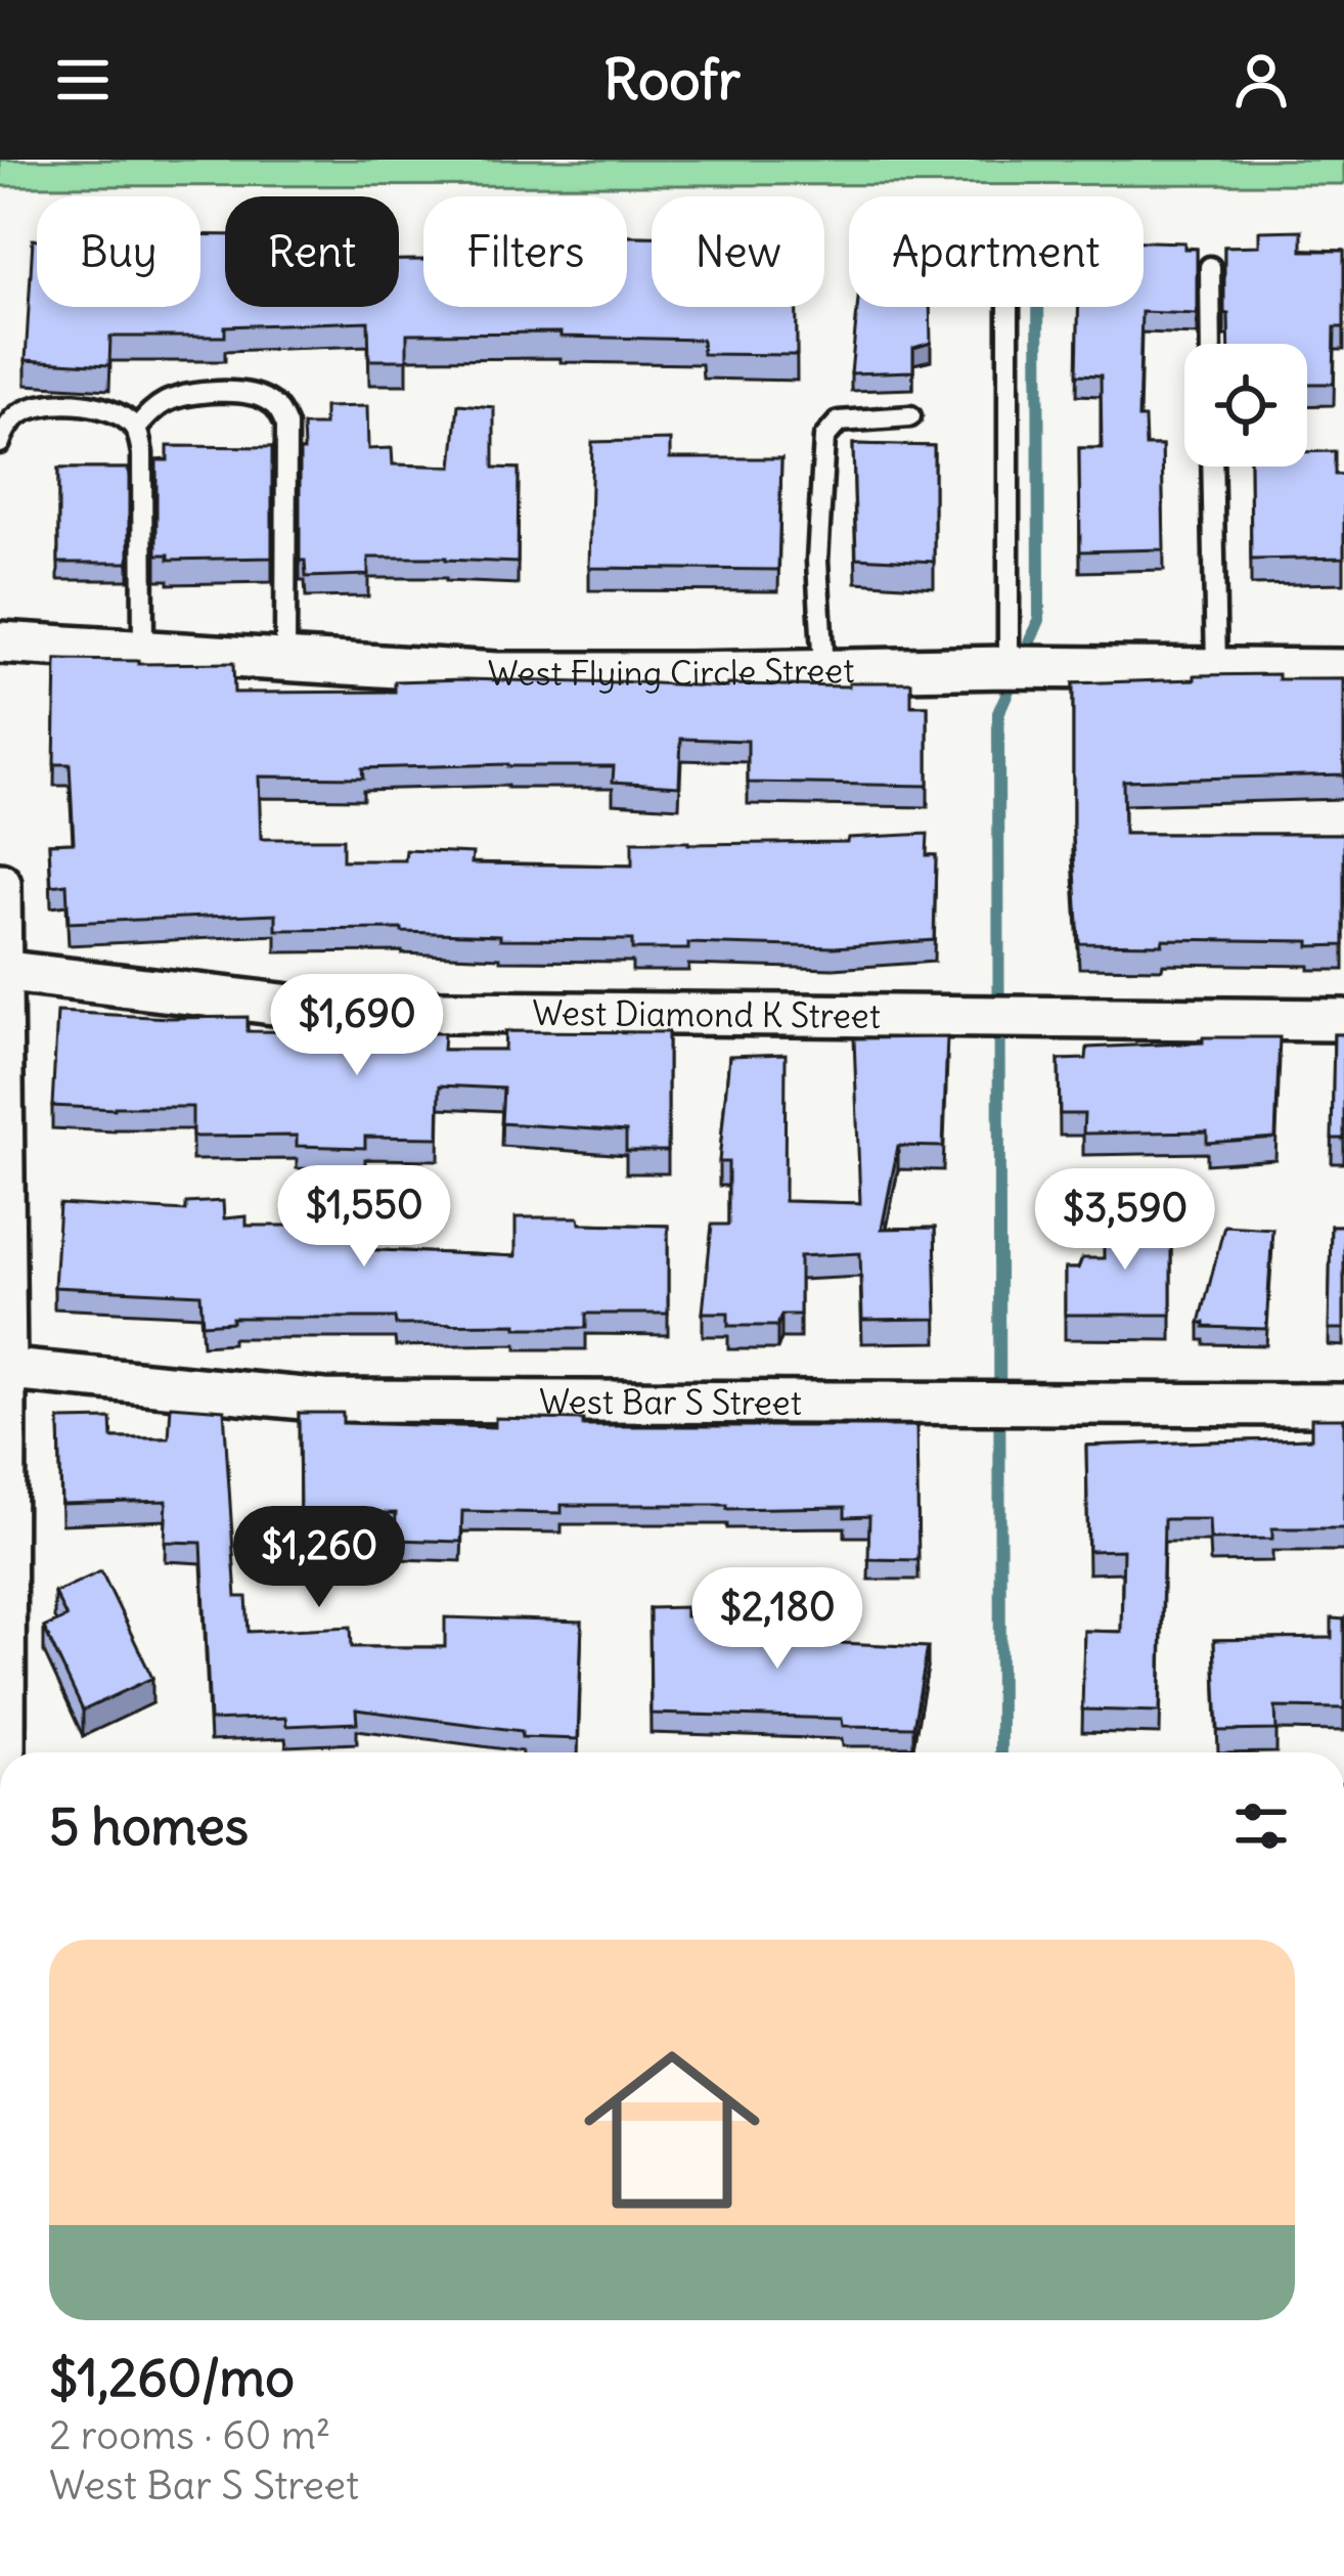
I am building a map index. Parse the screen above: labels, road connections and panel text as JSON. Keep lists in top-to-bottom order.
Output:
{
  "streets": {
    "street": ["West Flying Circle Street", "West Diamond K Street", "West Bar S Street"]
  },
  "page": {
    "header": "Roofr",
    "chip": [
      "Buy",
      "Rent",
      "Filters",
      "New",
      "Apartment"
    ],
    "price": [
      "$1,690",
      "$1,550",
      "$3,590",
      "$1,260",
      "$2,180"
    ],
    "heading": "5 homes",
    "list": [
      {
        "name": "$1,260/mo",
        "note": "2 rooms · 60 m² · West Bar S Street"
      }
    ]
  }
}
